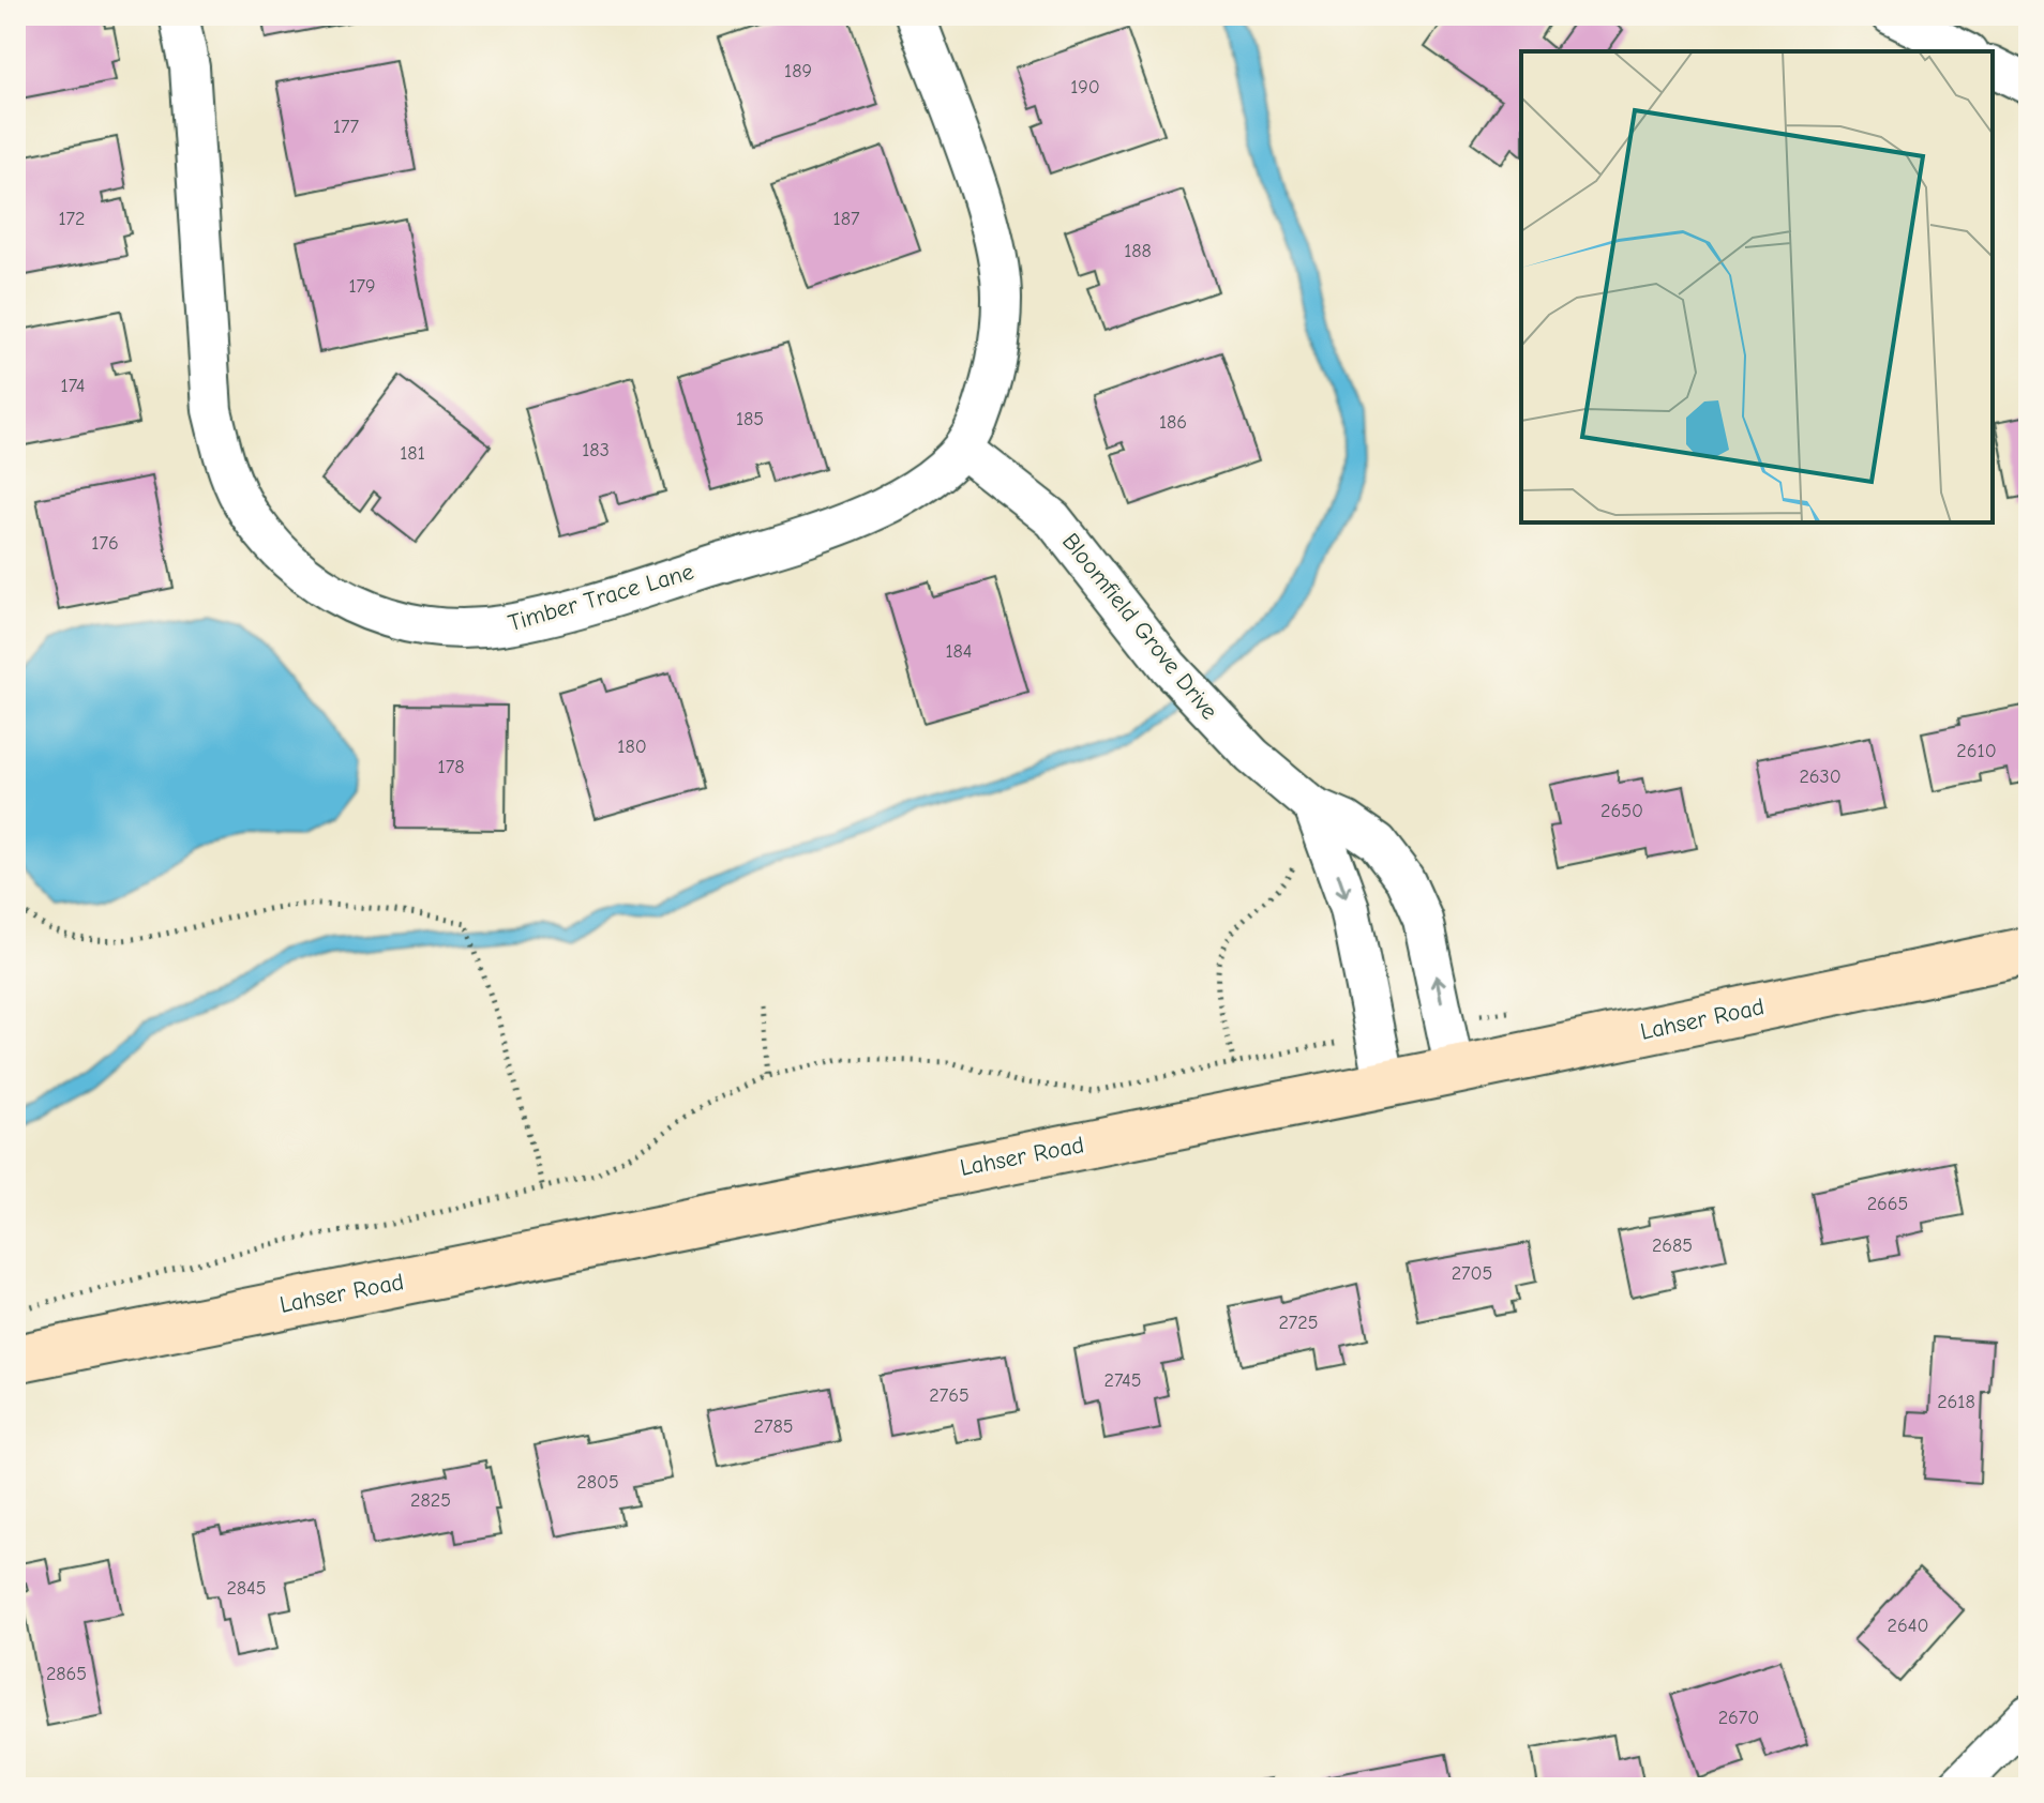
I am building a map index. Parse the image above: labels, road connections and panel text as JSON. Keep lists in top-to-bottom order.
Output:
{
  "streets": {
    "street": ["Timber Trace Lane", "Bloomfield Grove Drive", "Lahser Road"]
  },
  "crossings": [
    ["Timber Trace Lane", "Bloomfield Grove Drive"],
    ["Bloomfield Grove Drive", "Lahser Road"]
  ],
  "house_numbers": [
    "189",
    "190",
    "177",
    "172",
    "187",
    "188",
    "179",
    "174",
    "185",
    "186",
    "183",
    "181",
    "176",
    "184",
    "180",
    "2610",
    "178",
    "2630",
    "2650",
    "2665",
    "2685",
    "2705",
    "2725",
    "2745",
    "2765",
    "2618",
    "2785",
    "2805",
    "2825",
    "2845",
    "2640",
    "2865",
    "2670"
  ]
}
